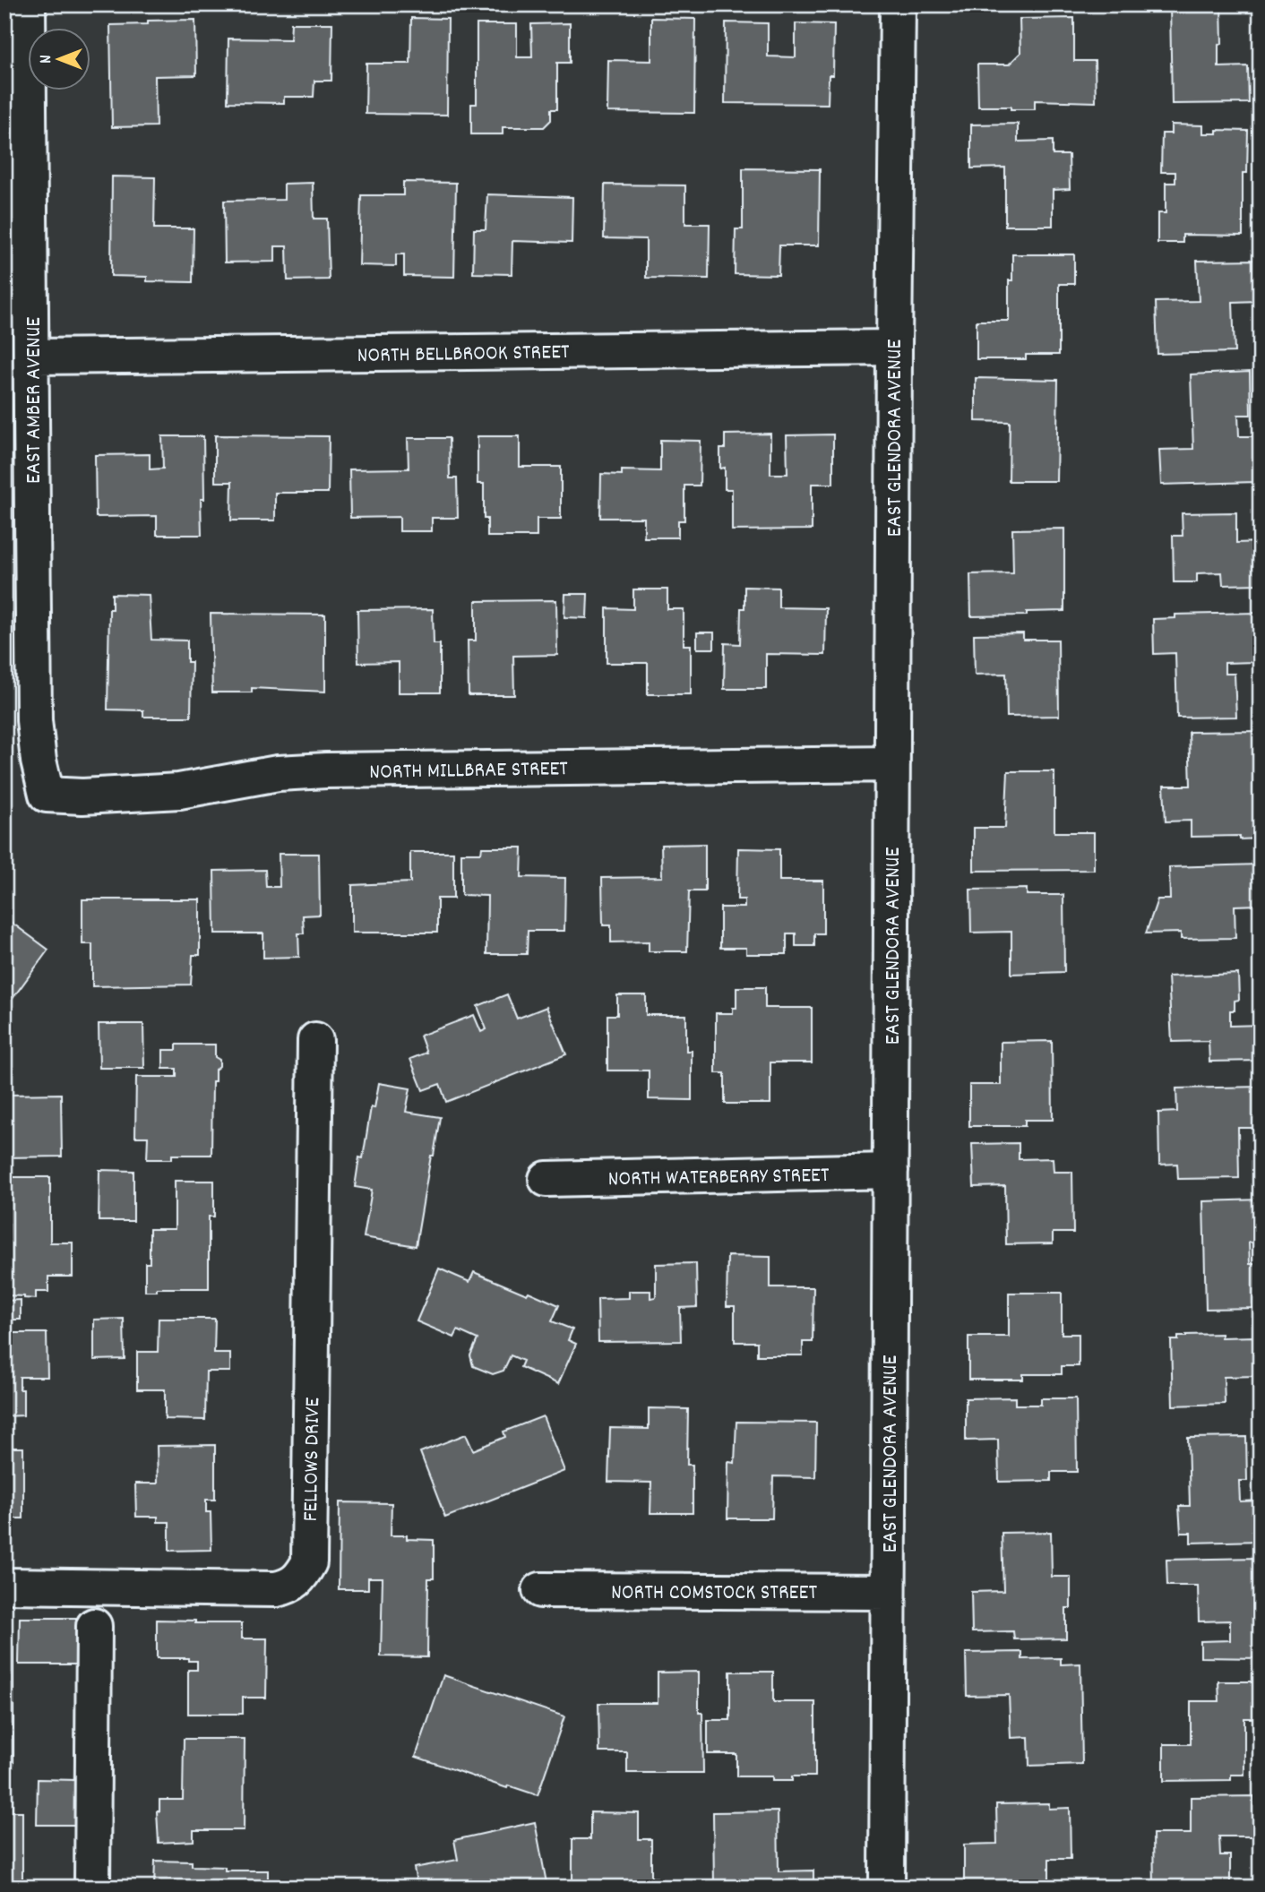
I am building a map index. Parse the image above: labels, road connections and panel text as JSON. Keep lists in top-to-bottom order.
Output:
{
  "streets": {
    "street": [
      "NORTH BELLBROOK STREET",
      "EAST AMBER AVENUE",
      "EAST GLENDORA AVENUE",
      "NORTH MILLBRAE STREET",
      "NORTH WATERBERRY STREET",
      "FELLOWS DRIVE",
      "NORTH COMSTOCK STREET"
    ]
  },
  "crossings": [
    ["NORTH BELLBROOK STREET", "EAST AMBER AVENUE"],
    ["NORTH BELLBROOK STREET", "EAST GLENDORA AVENUE"],
    ["EAST AMBER AVENUE", "NORTH MILLBRAE STREET"],
    ["EAST GLENDORA AVENUE", "NORTH MILLBRAE STREET"],
    ["EAST GLENDORA AVENUE", "NORTH WATERBERRY STREET"],
    ["EAST GLENDORA AVENUE", "NORTH COMSTOCK STREET"]
  ],
  "north": "left"
}
